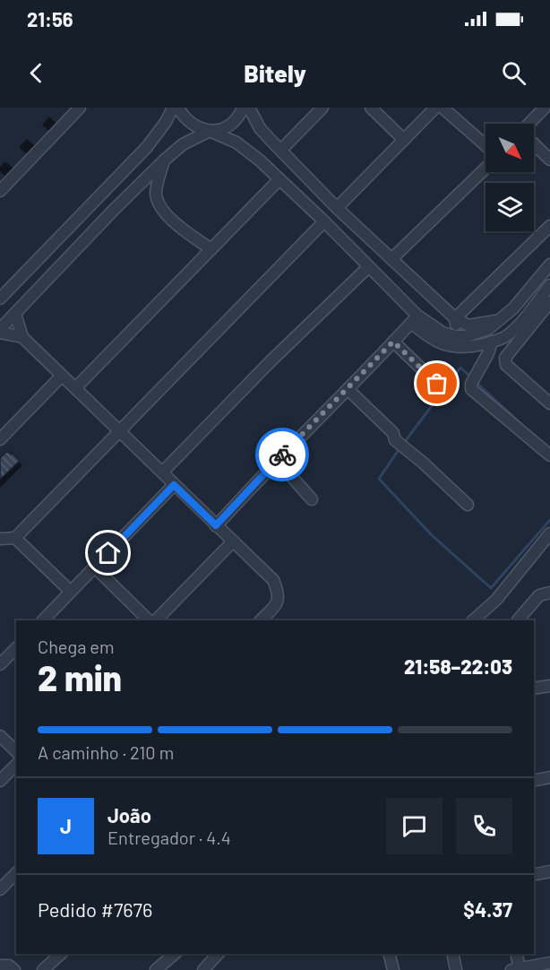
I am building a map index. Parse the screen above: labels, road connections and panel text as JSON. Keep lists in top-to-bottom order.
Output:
{
  "north": "bottom right",
  "page": {
    "status": "21:56",
    "header": "Bitely",
    "heading": ["2 min", "Chega em", "21:58–22:03"],
    "panel": [
      "João",
      "Entregador · 4.4",
      "Pedido #7676",
      "$4.37"
    ],
    "bar": "A caminho · 210 m",
    "round": "J"
  }
}
